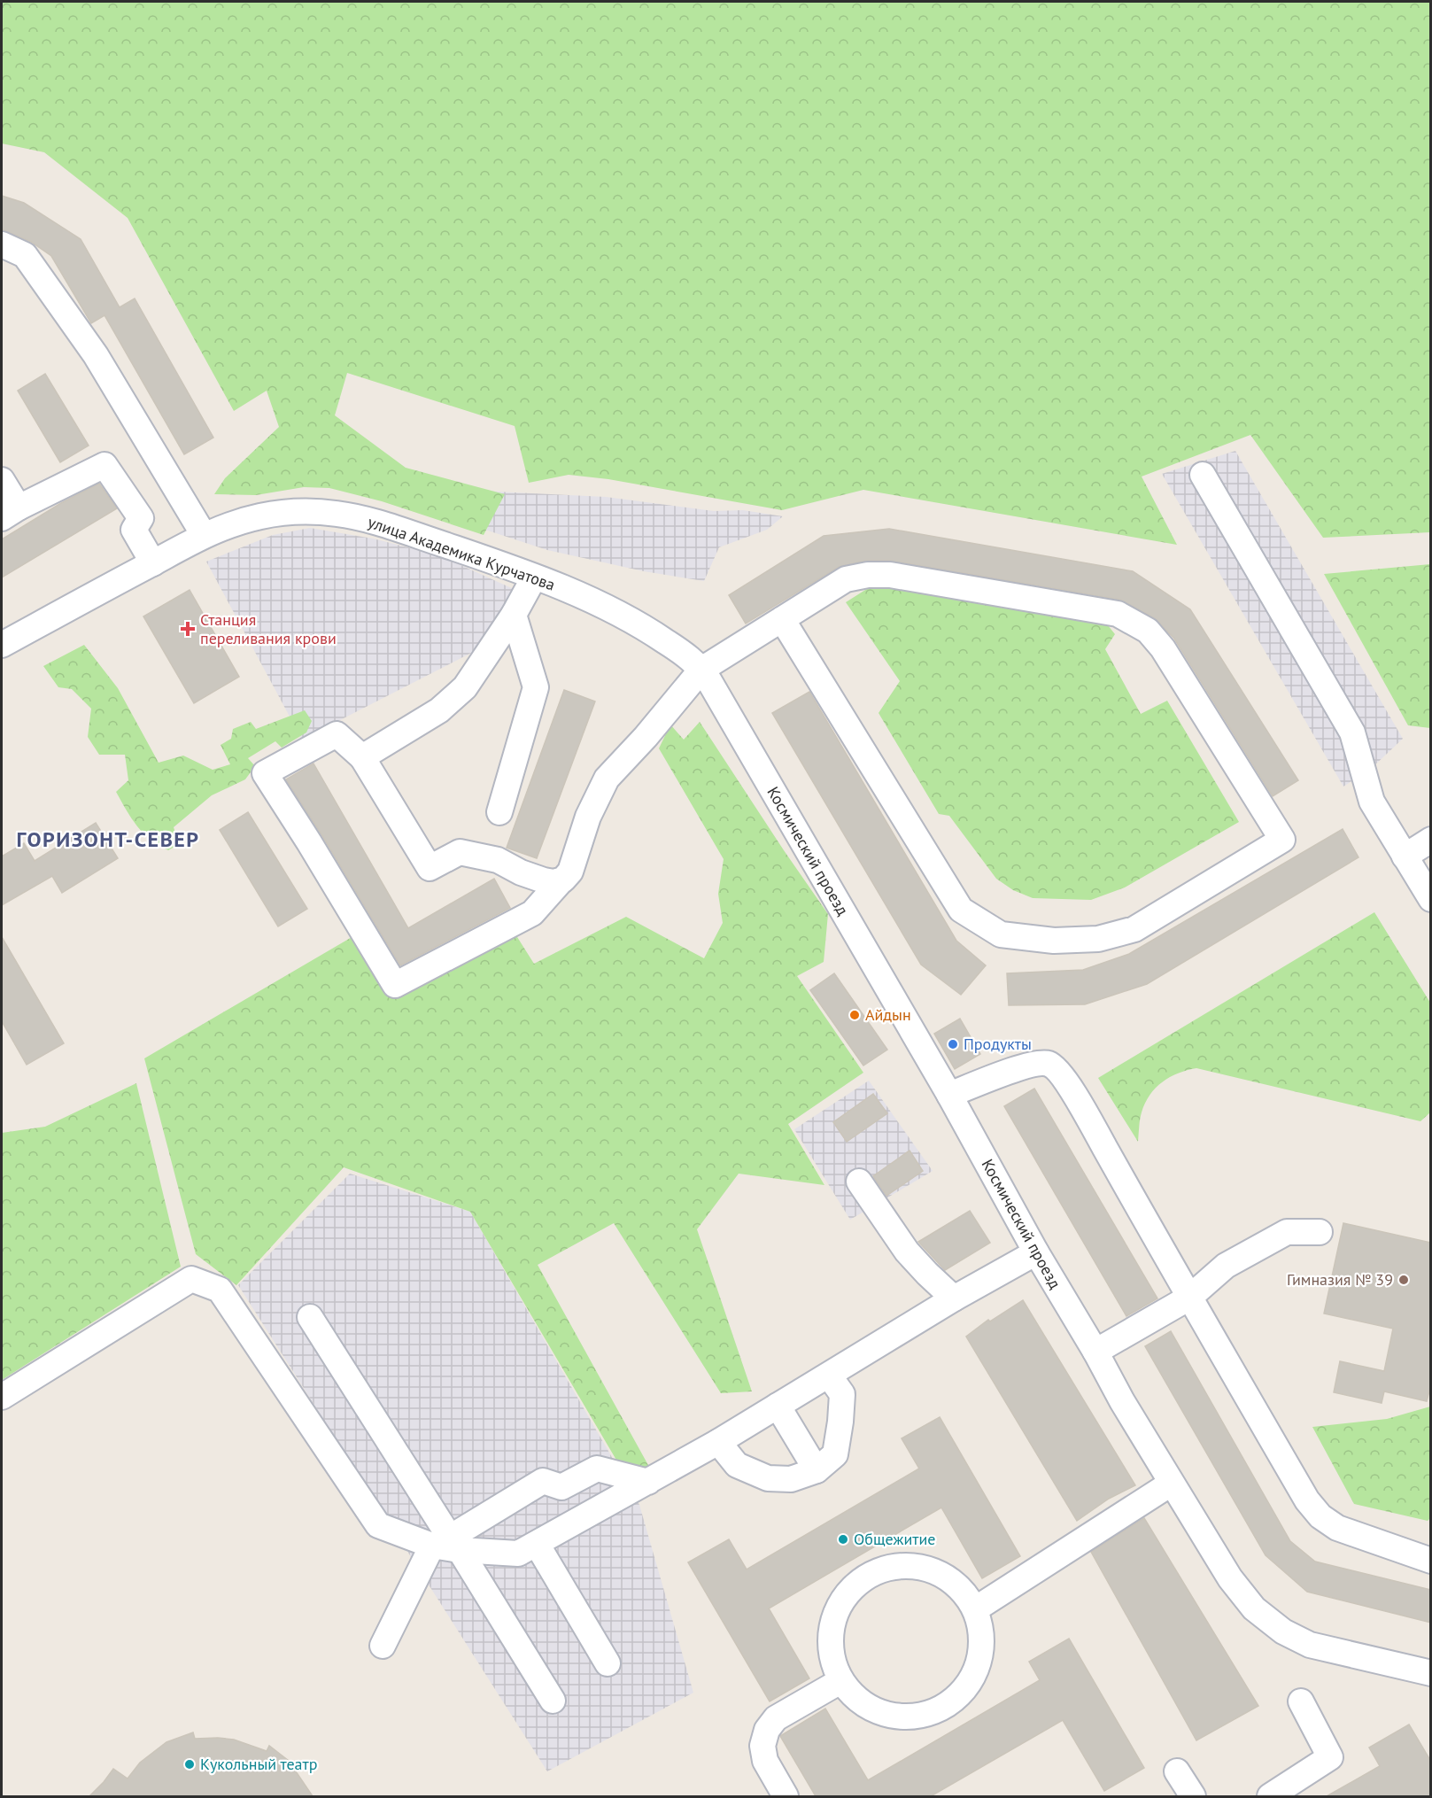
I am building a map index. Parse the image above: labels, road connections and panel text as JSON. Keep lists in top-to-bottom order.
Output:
{
  "streets": {
    "street": ["улица Академика Курчатова", "Космический проезд"]
  },
  "crossings": [
    ["улица Академика Курчатова", "Космический проезд"]
  ],
  "districts": ["ГОРИЗОНТ-СЕВЕР"],
  "places": {
    "health": ["Станция переливания крови"],
    "other": [
      "Айдын",
      "Продукты",
      "Гимназия № 39",
      "Общежитие",
      "Кукольный театр"
    ]
  }
}
